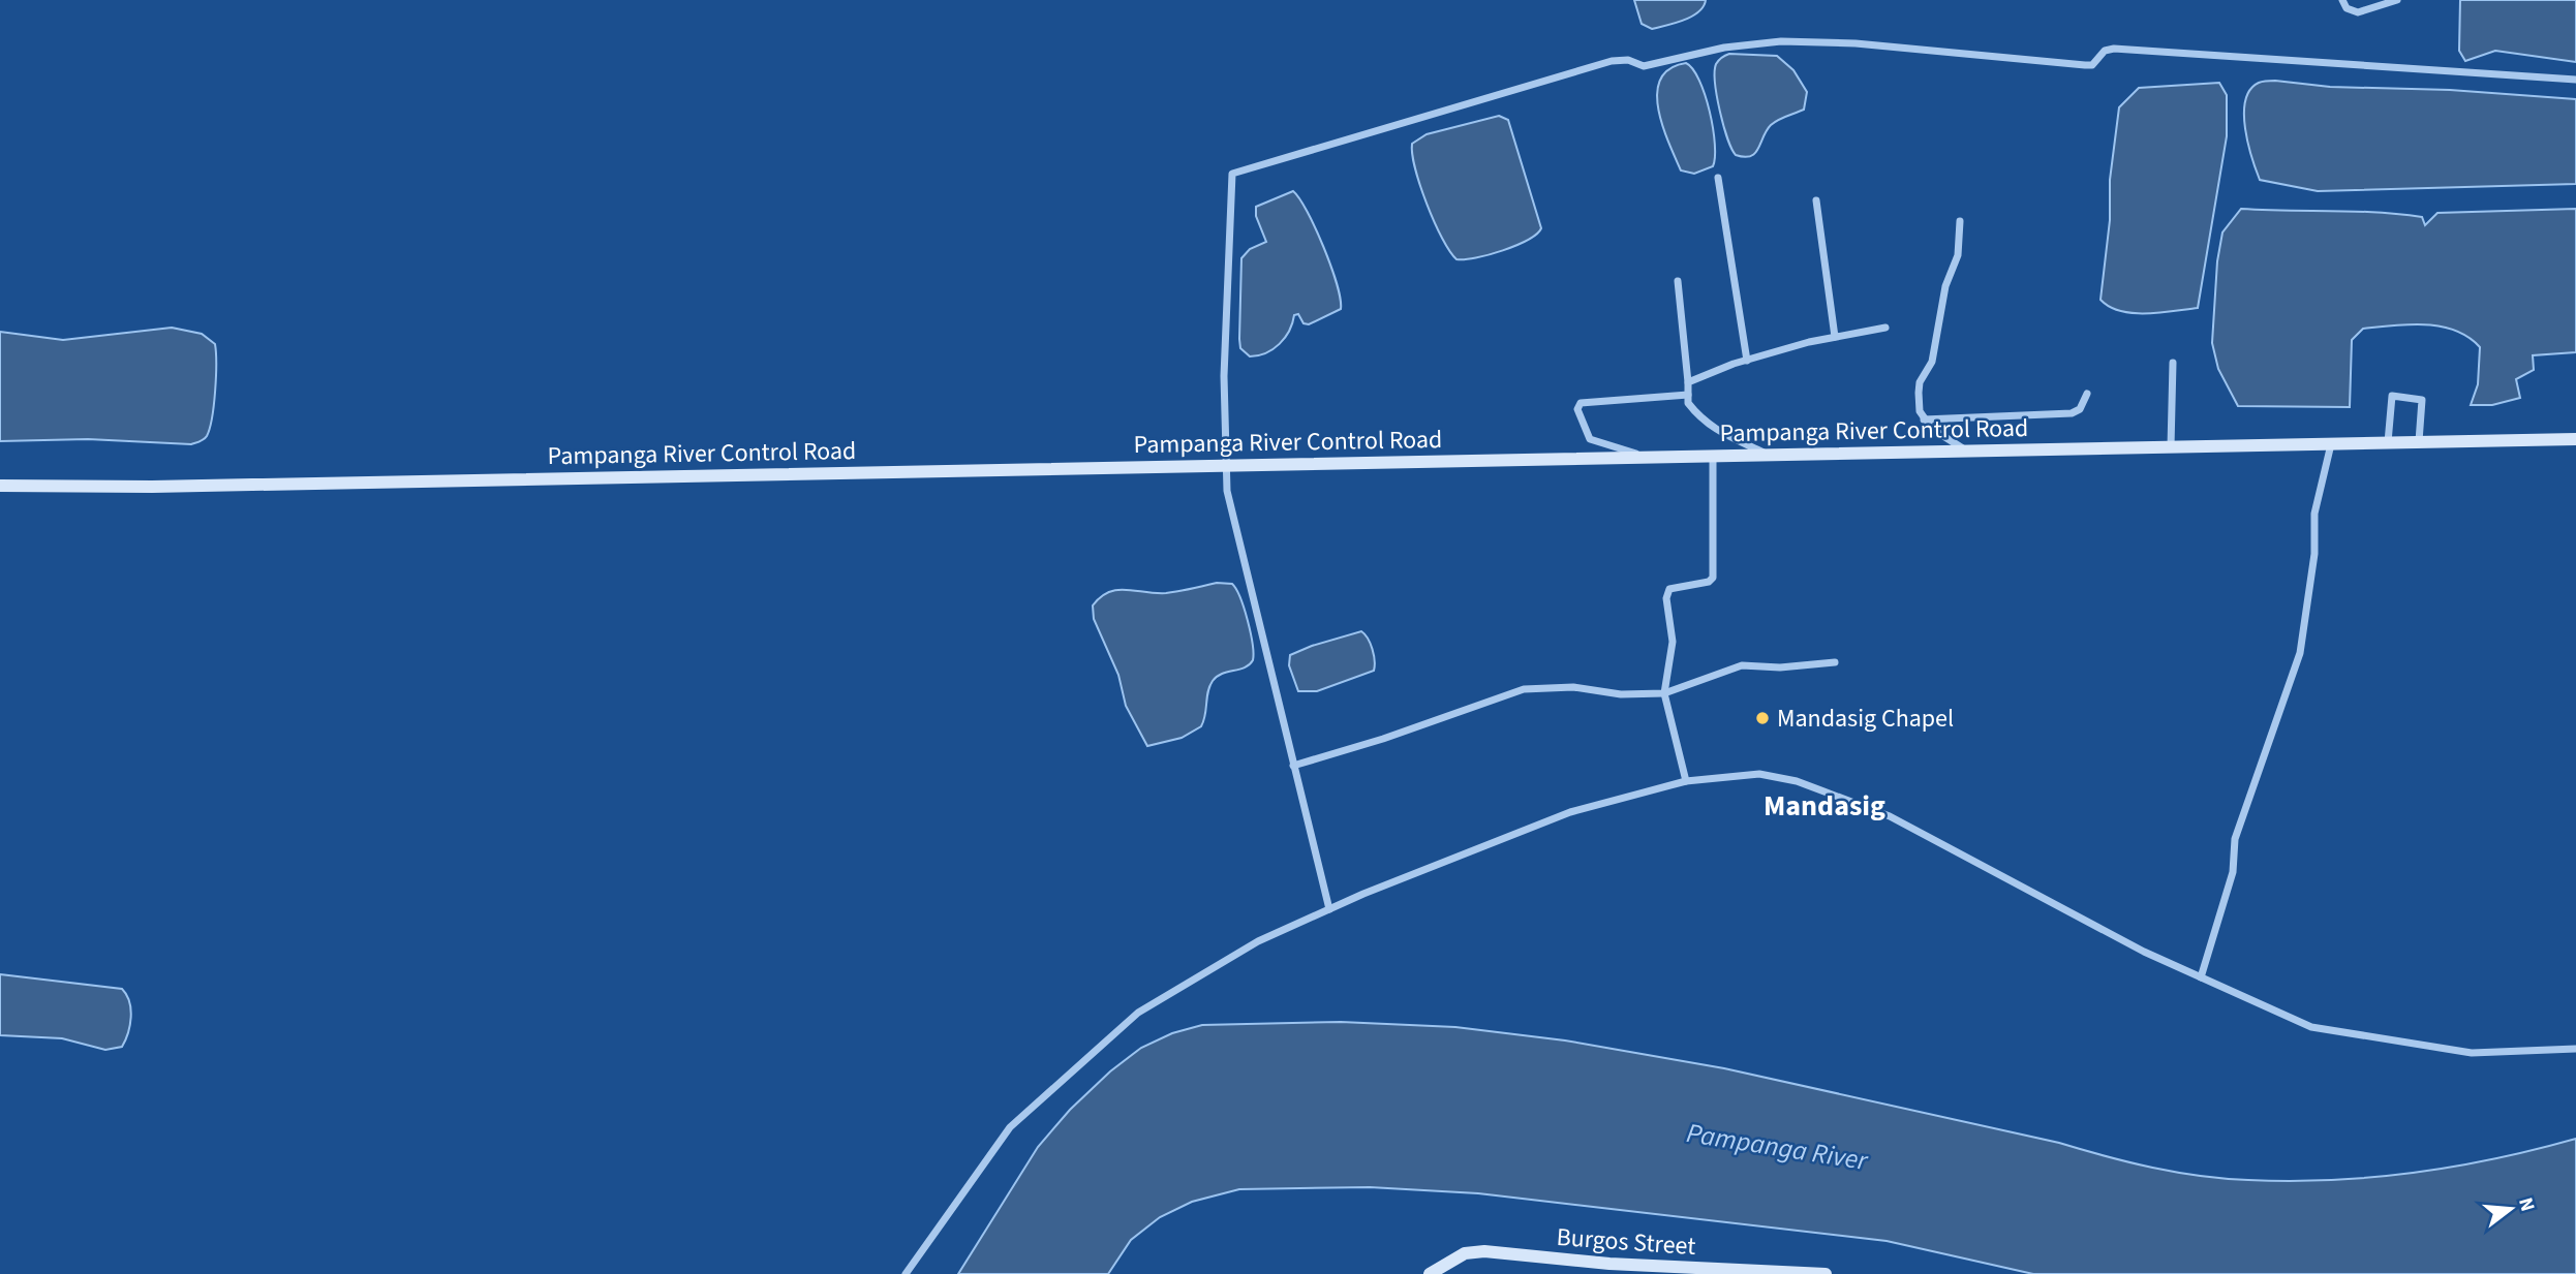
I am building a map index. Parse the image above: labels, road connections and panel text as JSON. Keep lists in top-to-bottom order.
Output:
{
  "streets": {
    "main road": ["Pampanga River Control Road", "Burgos Street"]
  },
  "districts": ["Mandasig"],
  "water": ["Pampanga River"],
  "places": ["Mandasig Chapel"],
  "north": "right"
}
